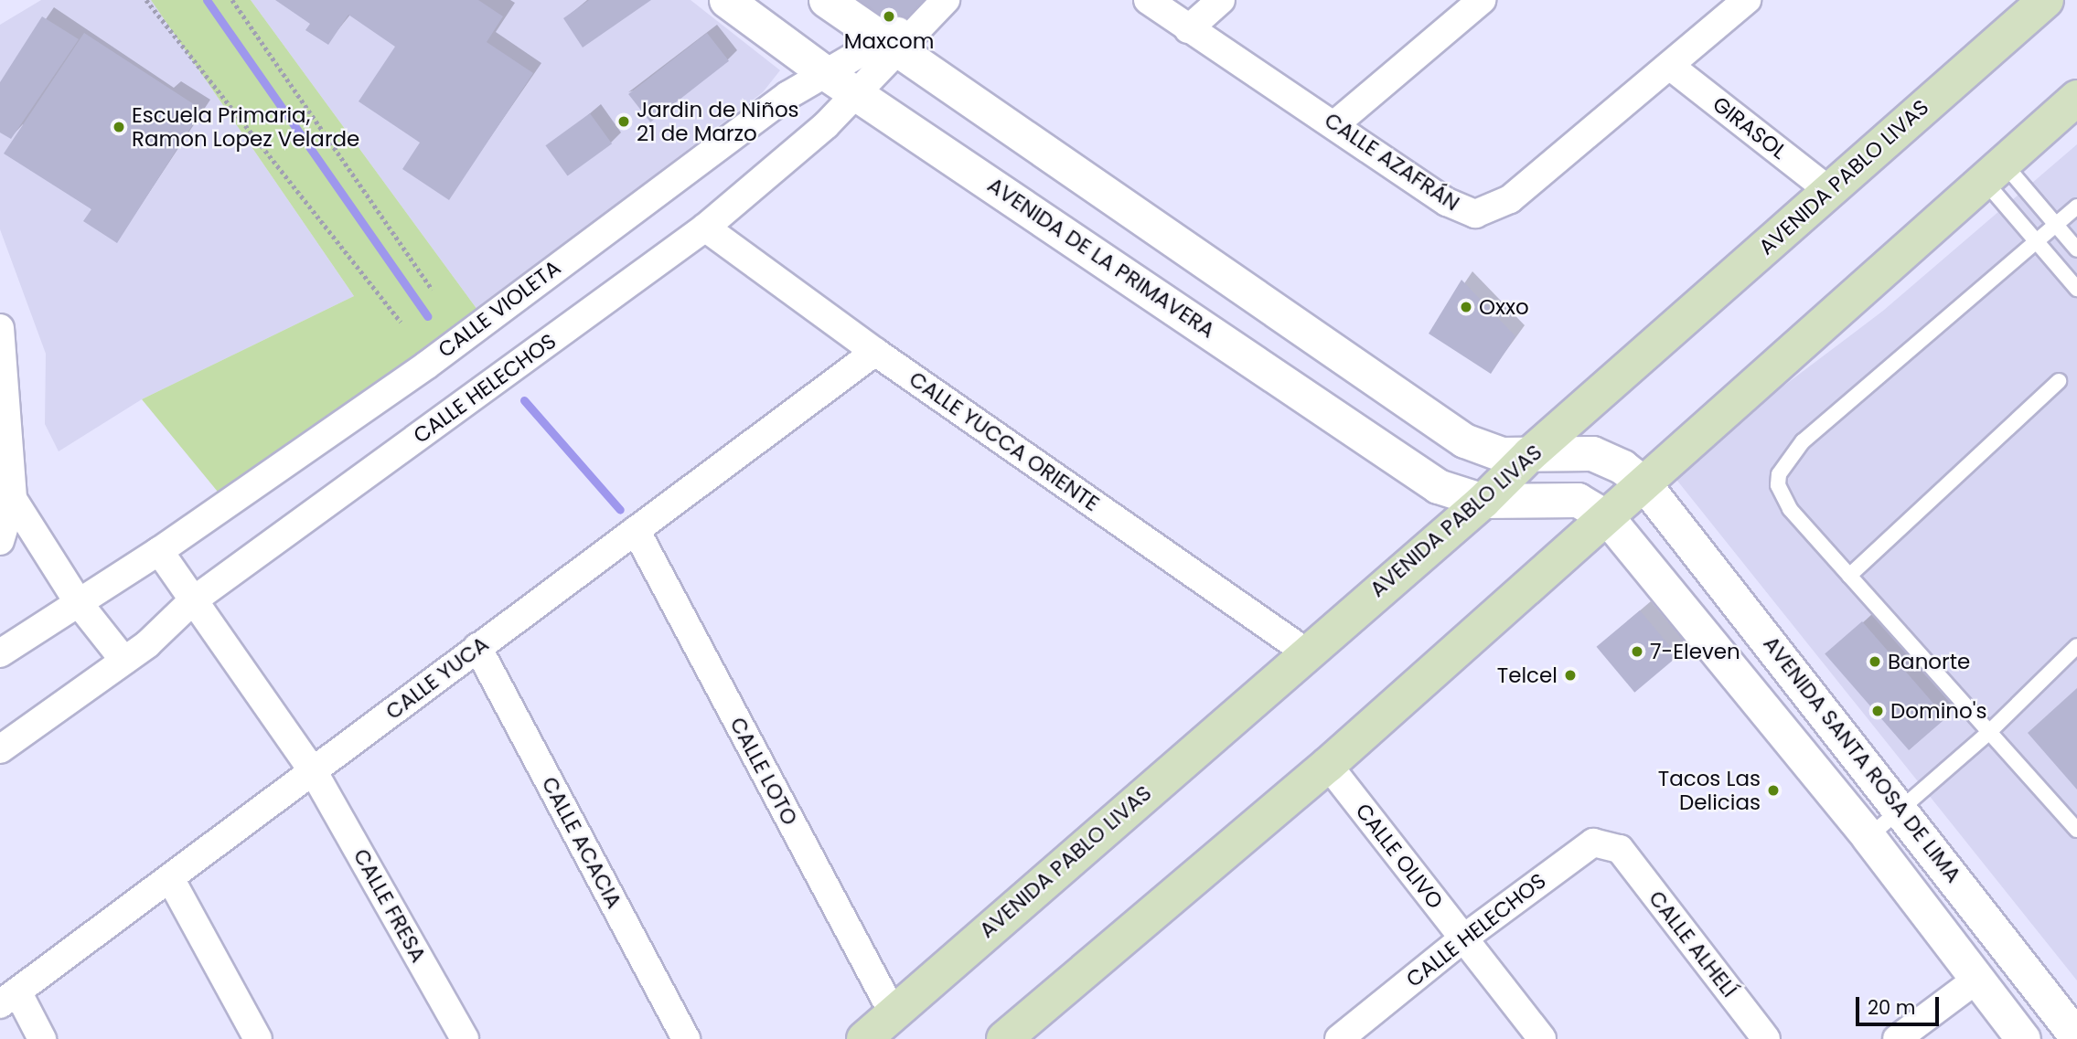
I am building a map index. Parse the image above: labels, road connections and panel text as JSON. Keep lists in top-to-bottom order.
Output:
{
  "streets": {
    "main road": ["AVENIDA PABLO LIVAS"],
    "street": [
      "GIRASOL",
      "CALLE AZAFRÁN",
      "AVENIDA DE LA PRIMAVERA",
      "CALLE VIOLETA",
      "CALLE HELECHOS",
      "CALLE YUCCA ORIENTE",
      "CALLE YUCA",
      "AVENIDA SANTA ROSA DE LIMA",
      "CALLE LOTO",
      "CALLE ACACIA",
      "CALLE OLIVO",
      "CALLE FRESA",
      "CALLE ALHELÍ"
    ]
  },
  "crossings": [
    ["GIRASOL", "CALLE AZAFRÁN"],
    ["GIRASOL", "AVENIDA PABLO LIVAS"],
    ["AVENIDA PABLO LIVAS", "AVENIDA DE LA PRIMAVERA"],
    ["AVENIDA PABLO LIVAS", "CALLE YUCCA ORIENTE"],
    ["AVENIDA PABLO LIVAS", "AVENIDA SANTA ROSA DE LIMA"],
    ["AVENIDA PABLO LIVAS", "CALLE LOTO"],
    ["AVENIDA DE LA PRIMAVERA", "CALLE VIOLETA"],
    ["AVENIDA DE LA PRIMAVERA", "CALLE HELECHOS"],
    ["AVENIDA DE LA PRIMAVERA", "AVENIDA SANTA ROSA DE LIMA"],
    ["CALLE VIOLETA", "CALLE HELECHOS"],
    ["CALLE VIOLETA", "CALLE FRESA"],
    ["CALLE HELECHOS", "CALLE YUCCA ORIENTE"],
    ["CALLE HELECHOS", "CALLE OLIVO"],
    ["CALLE HELECHOS", "CALLE FRESA"],
    ["CALLE HELECHOS", "CALLE ALHELÍ"],
    ["CALLE YUCCA ORIENTE", "CALLE YUCA"],
    ["CALLE YUCA", "CALLE LOTO"],
    ["CALLE YUCA", "CALLE ACACIA"],
    ["CALLE YUCA", "CALLE FRESA"]
  ],
  "places": [
    "Maxcom",
    "Jardin de Niños 21 de Marzo",
    "Escuela Primaria, Ramon Lopez Velarde",
    "Oxxo",
    "7-Eleven",
    "Banorte",
    "Telcel",
    "Domino's",
    "Tacos Las Delicias"
  ],
  "scale_bar": "20 m"
}
